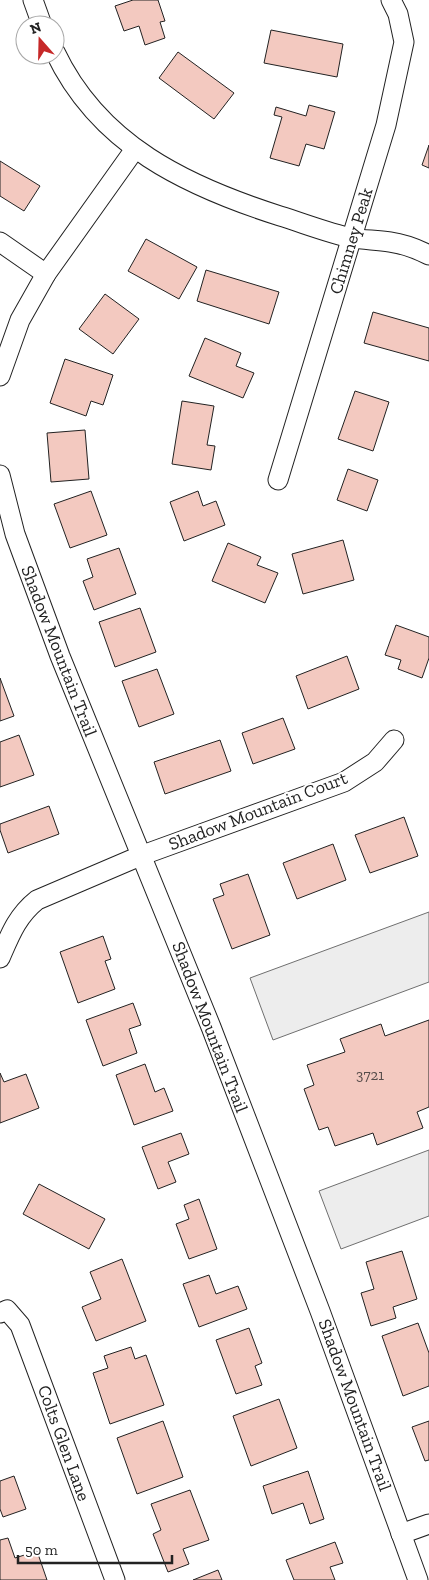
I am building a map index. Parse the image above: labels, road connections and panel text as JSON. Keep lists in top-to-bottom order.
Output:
{
  "streets": {
    "street": [
      "Chimney Peak",
      "Shadow Mountain Trail",
      "Shadow Mountain Court",
      "Colts Glen Lane"
    ]
  },
  "crossings": [
    ["Shadow Mountain Trail", "Shadow Mountain Court"]
  ],
  "house_numbers": ["3721"],
  "scale_bar": "50 m",
  "north": "top"
}
